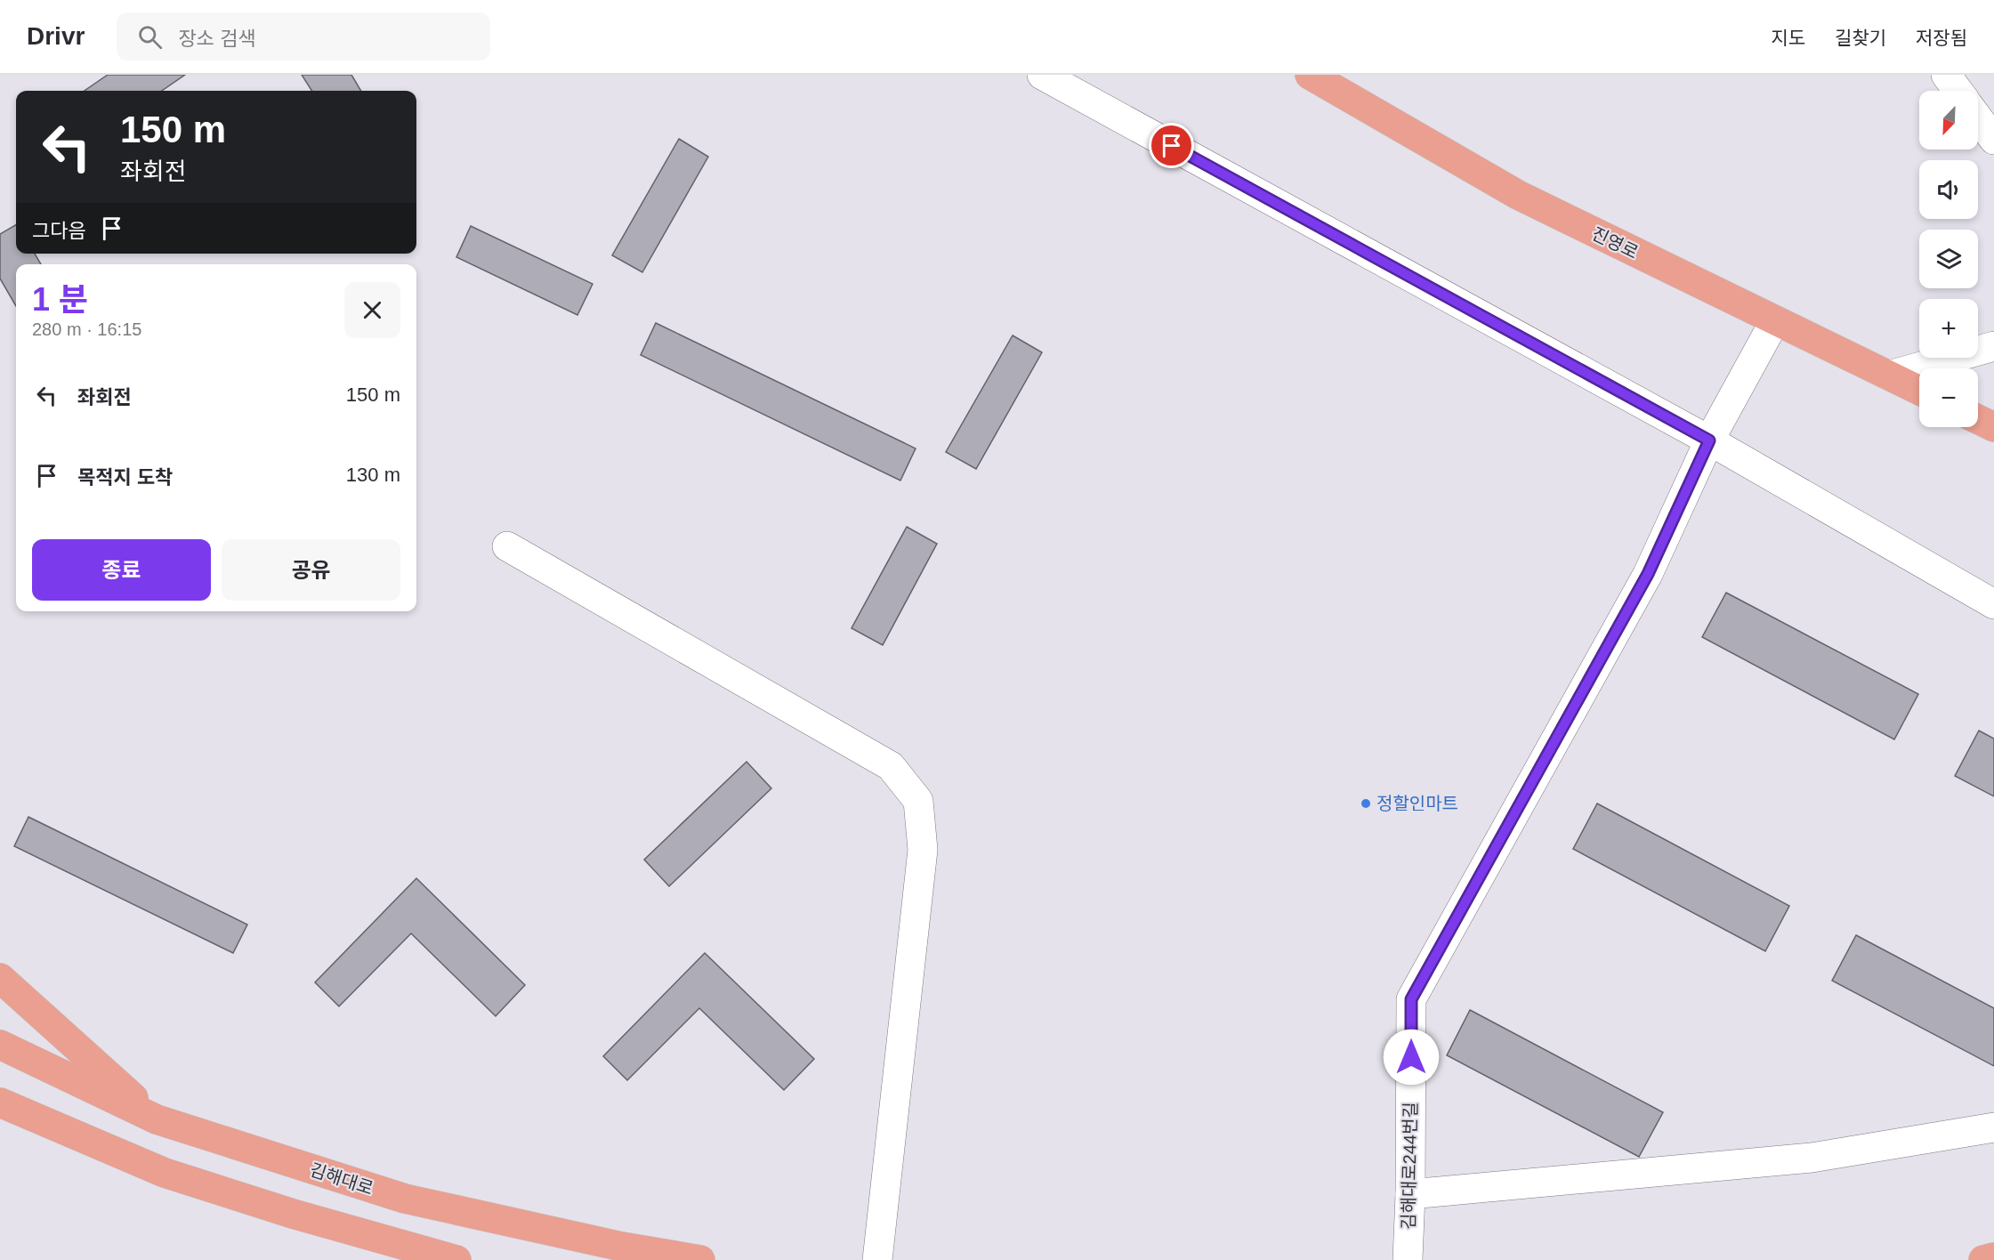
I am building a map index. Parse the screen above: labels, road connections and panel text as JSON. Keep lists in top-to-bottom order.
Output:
{
  "streets": {
    "main road": ["진영로", "김해대로"],
    "street": ["김해대로244번길"]
  },
  "crossings": [
    ["진영로", "김해대로244번길"]
  ],
  "places": ["정할인마트"],
  "north": "bottom left",
  "page": {
    "header": "Drivr",
    "search": "장소 검색",
    "nav": ["지도", "길찾기", "저장됨"],
    "map_buttons": ["+", "−"],
    "turn": ["150 m", "좌회전"],
    "then": "그다음",
    "heading": ["1 분", "280 m · 16:15"],
    "list": [
      {
        "name": "좌회전",
        "value": "150 m"
      },
      {
        "name": "목적지 도착",
        "value": "130 m"
      }
    ],
    "buttons": ["종료", "공유"]
  }
}
